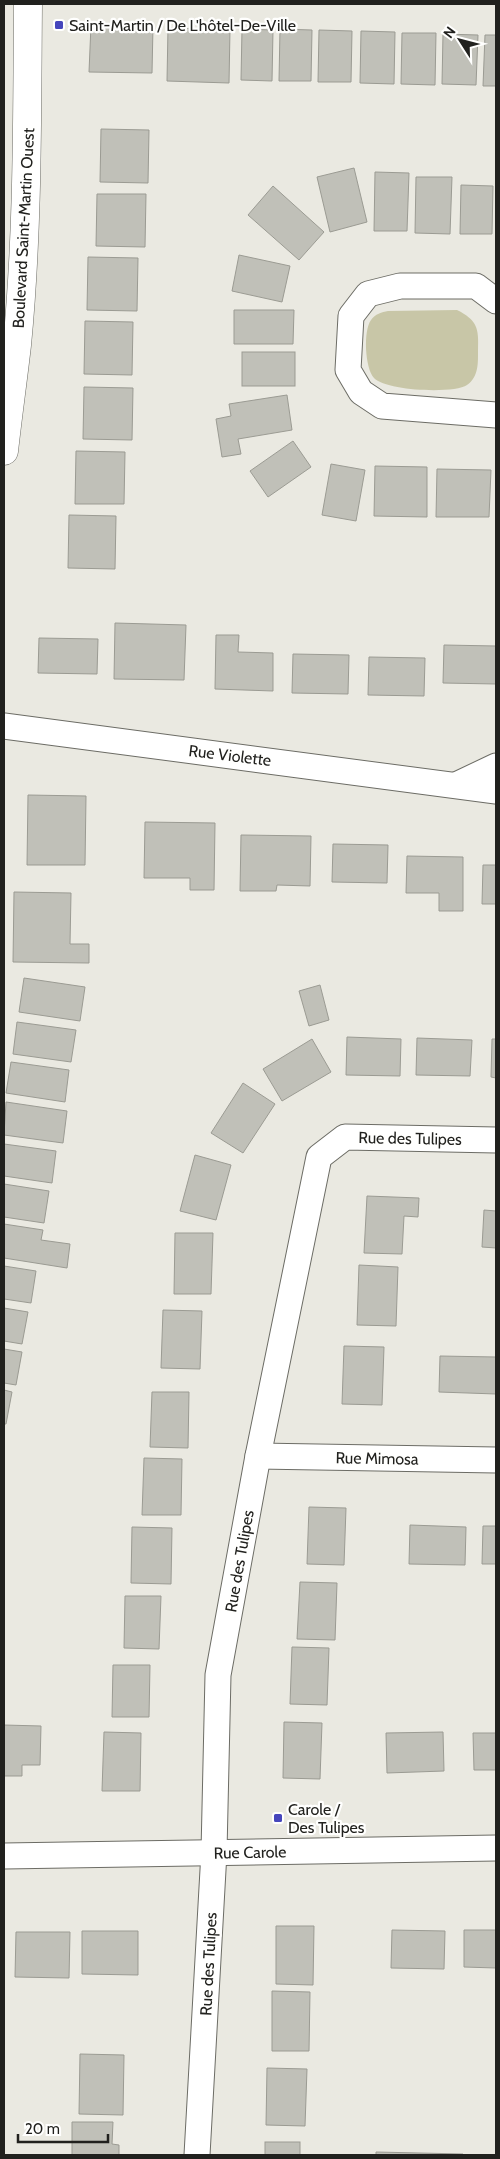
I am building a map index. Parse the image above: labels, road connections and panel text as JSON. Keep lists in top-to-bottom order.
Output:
{
  "streets": {
    "street": [
      "Boulevard Saint-Martin Ouest",
      "Rue Violette",
      "Rue des Tulipes",
      "Rue Mimosa",
      "Rue Carole"
    ]
  },
  "crossings": [
    ["Rue des Tulipes", "Rue Mimosa"],
    ["Rue des Tulipes", "Rue Carole"]
  ],
  "places": {
    "transit": ["Saint-Martin / De L'hôtel-De-Ville", "Carole / Des Tulipes"]
  },
  "scale_bar": "20 m",
  "north": "top left"
}
